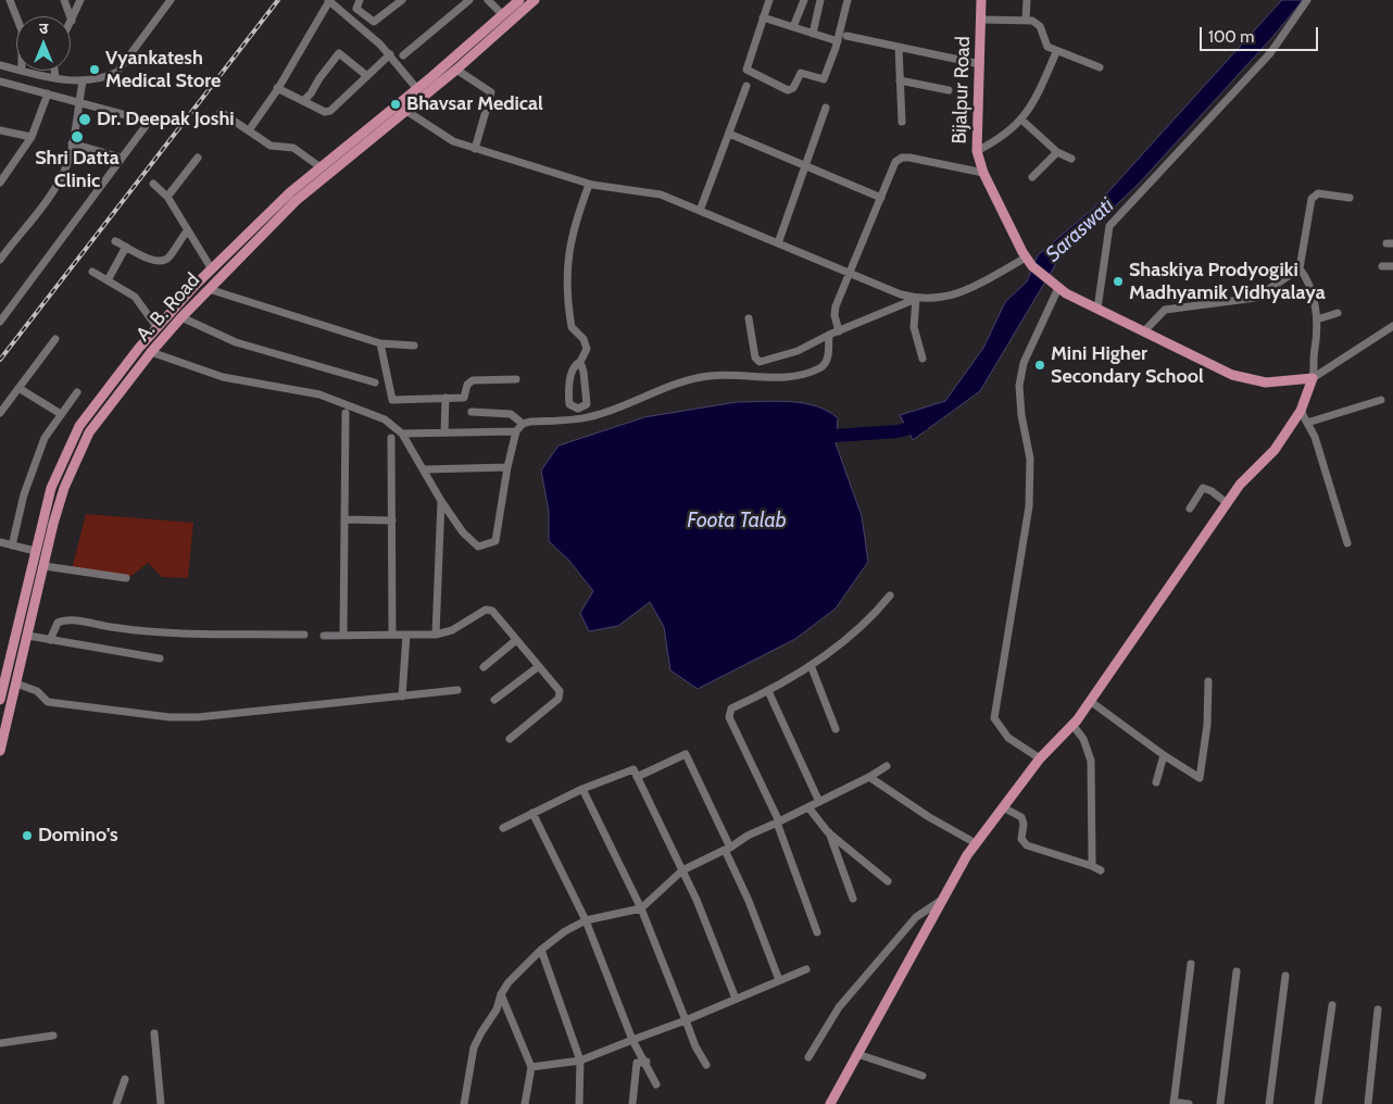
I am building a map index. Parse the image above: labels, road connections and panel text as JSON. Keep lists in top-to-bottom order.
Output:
{
  "streets": {
    "main road": ["Bijalpur Road", "A. B. Road"]
  },
  "water": ["Saraswati", "Foota Talab"],
  "places": [
    "Vyankatesh Medical Store",
    "Bhavsar Medical",
    "Dr. Deepak Joshi",
    "Shri Datta Clinic",
    "Shaskiya Prodyogiki Madhyamik Vidhyalaya",
    "Mini Higher Secondary School",
    "Domino's"
  ],
  "scale_bar": "100 m",
  "north": "top"
}
